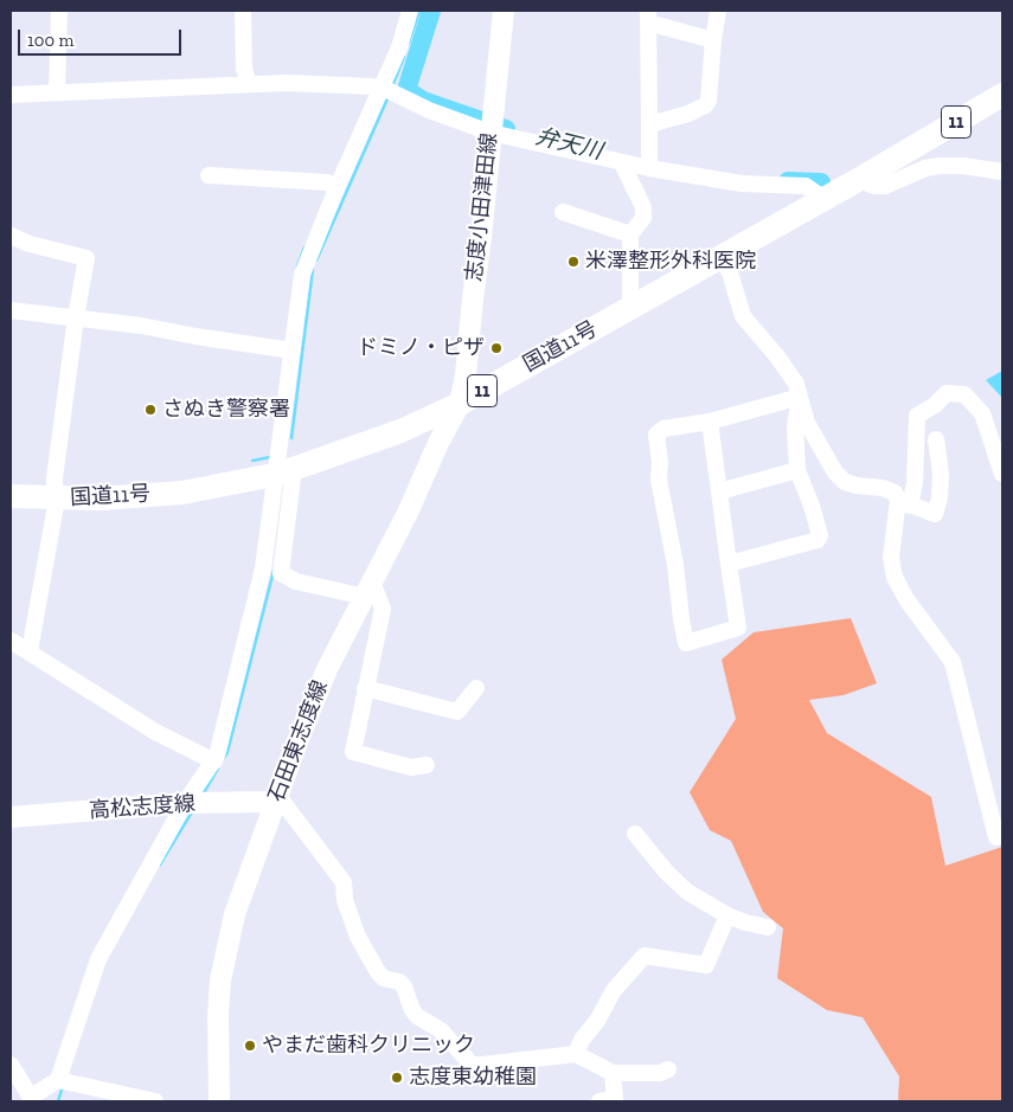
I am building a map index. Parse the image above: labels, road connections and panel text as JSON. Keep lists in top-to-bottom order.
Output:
{
  "streets": {
    "highway": ["11", "国道11号"],
    "main road": ["志度小田津田線", "石田東志度線", "高松志度線"]
  },
  "crossings": [
    ["志度小田津田線", "国道11号"],
    ["志度小田津田線", "石田東志度線"],
    ["国道11号", "石田東志度線"],
    ["石田東志度線", "高松志度線"]
  ],
  "water": ["弁天川"],
  "places": [
    "米澤整形外科医院",
    "ドミノ・ピザ",
    "さぬき警察署",
    "やまだ歯科クリニック",
    "志度東幼稚園"
  ],
  "scale_bar": "100 m"
}
